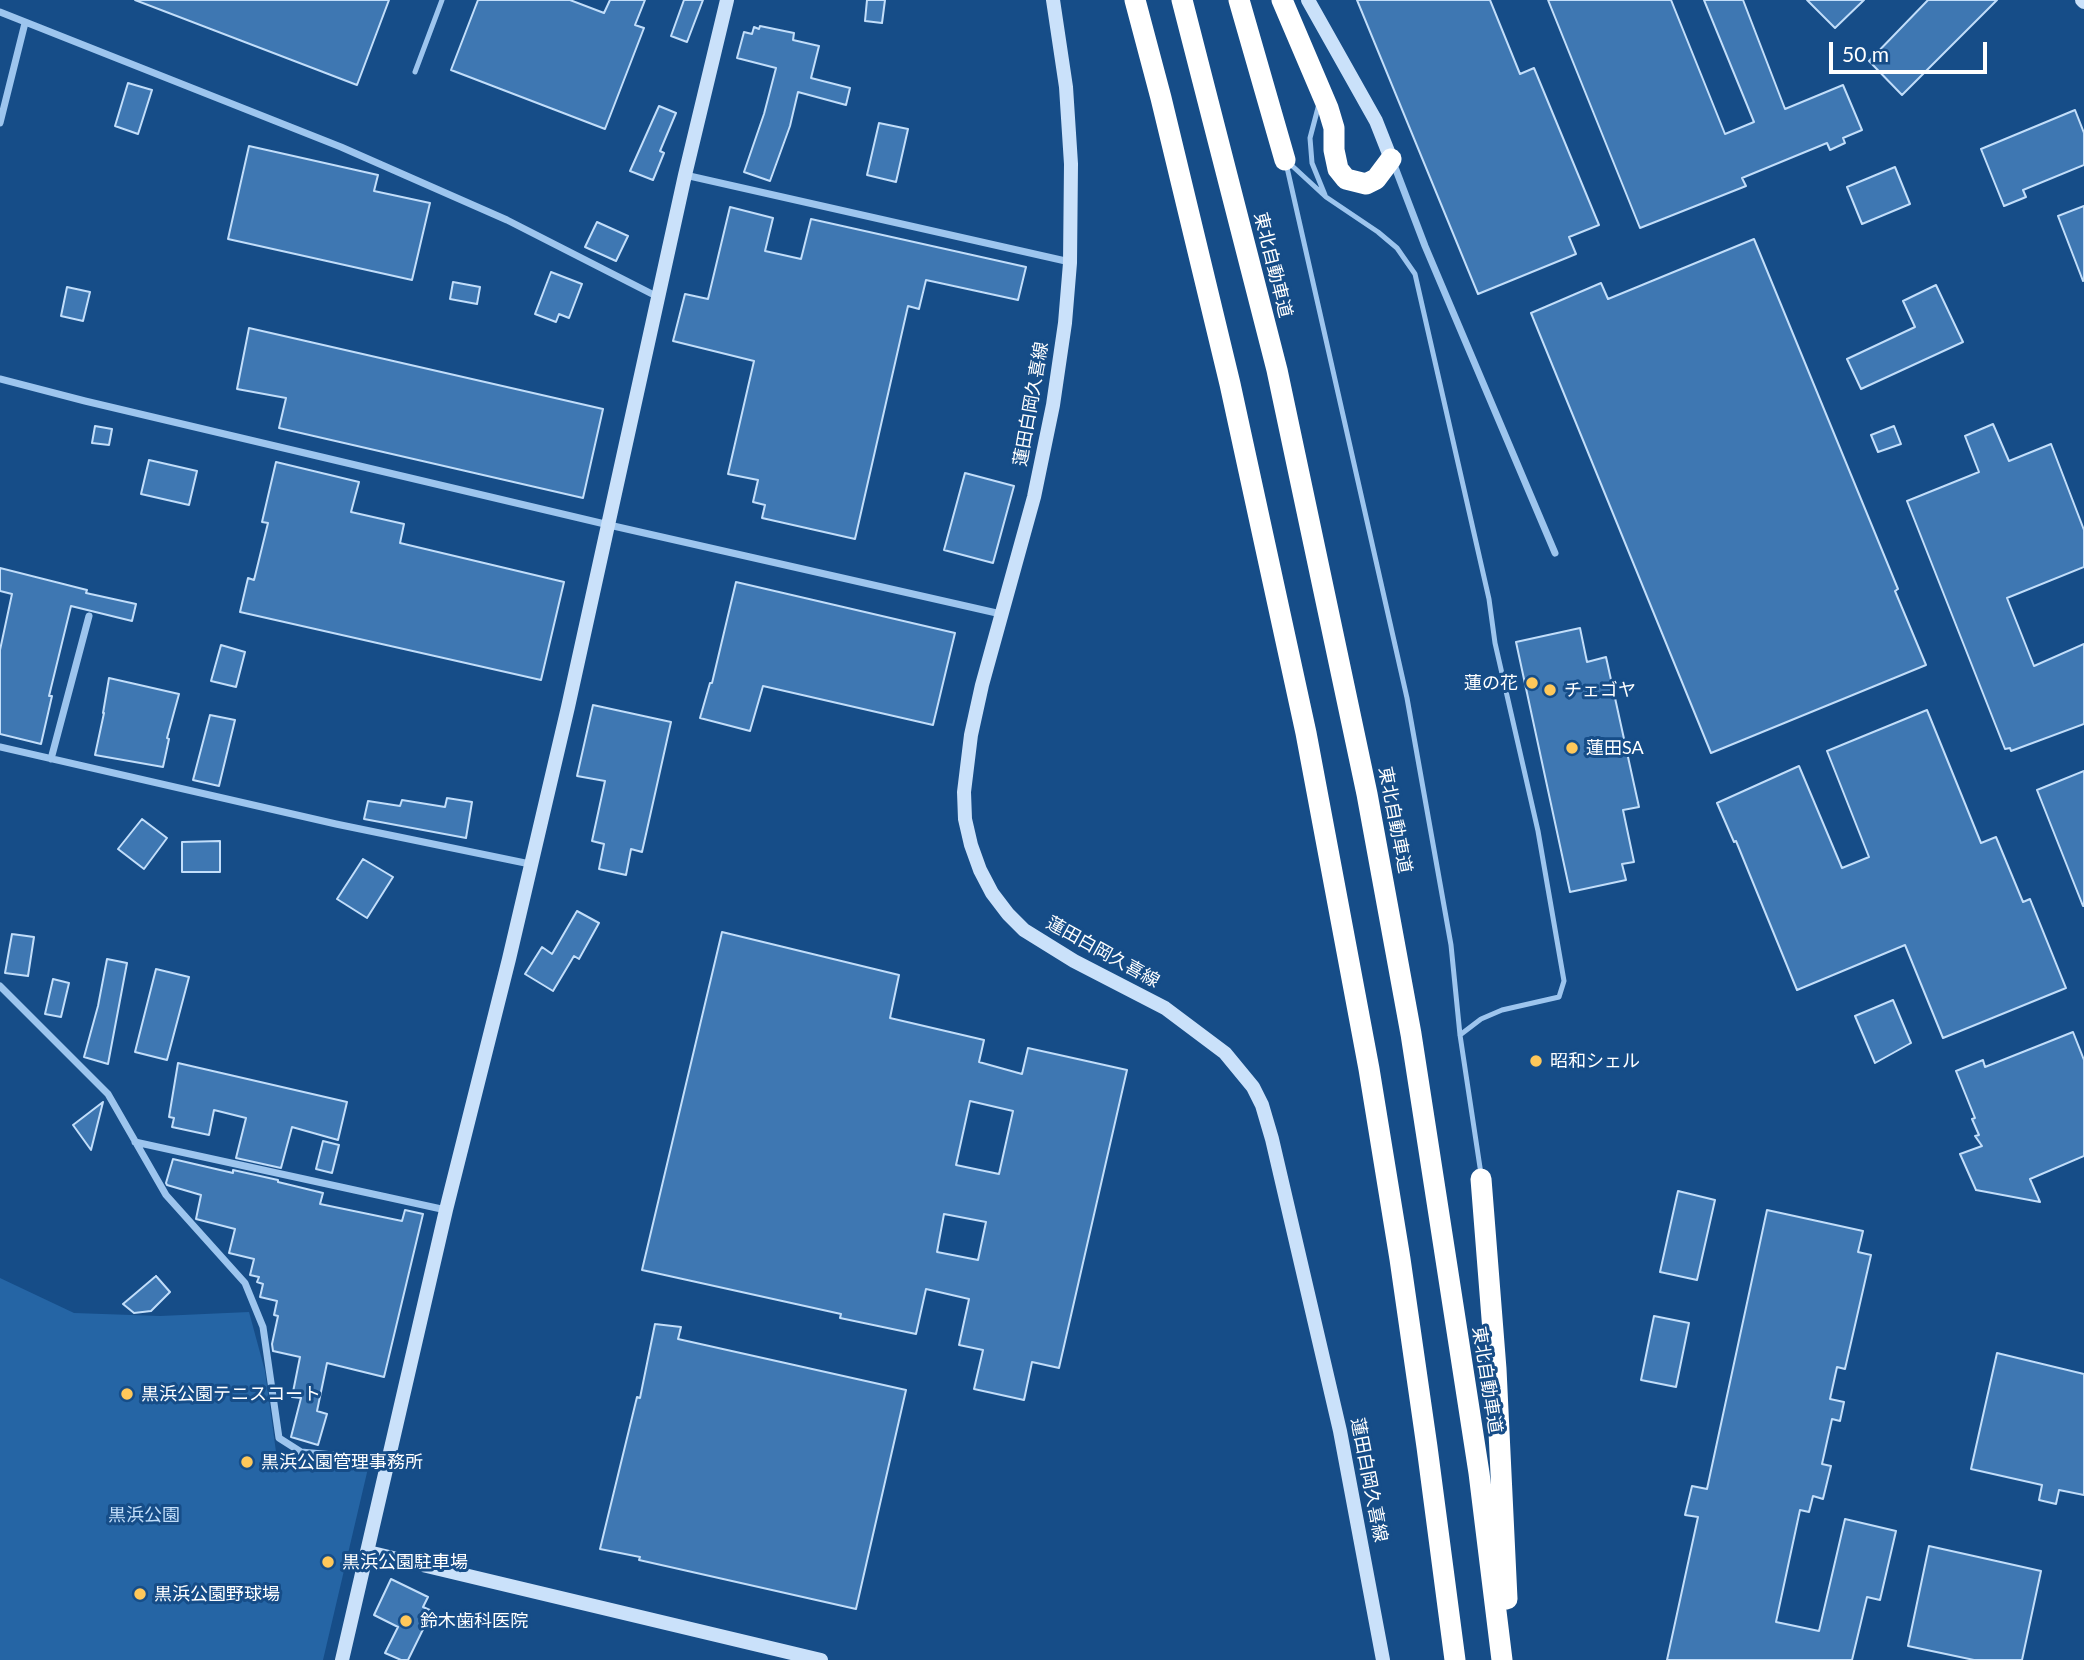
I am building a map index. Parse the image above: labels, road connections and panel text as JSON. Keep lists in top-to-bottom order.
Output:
{
  "streets": {
    "highway": ["東北自動車道"],
    "street": ["蓮田白岡久喜線"]
  },
  "parks": ["黒浜公園"],
  "places": [
    "蓮の花",
    "チェゴヤ",
    "蓮田SA",
    "昭和シェル",
    "黒浜公園テニスコート",
    "黒浜公園管理事務所",
    "黒浜公園駐車場",
    "黒浜公園野球場",
    "鈴木歯科医院"
  ],
  "scale_bar": "50 m"
}
